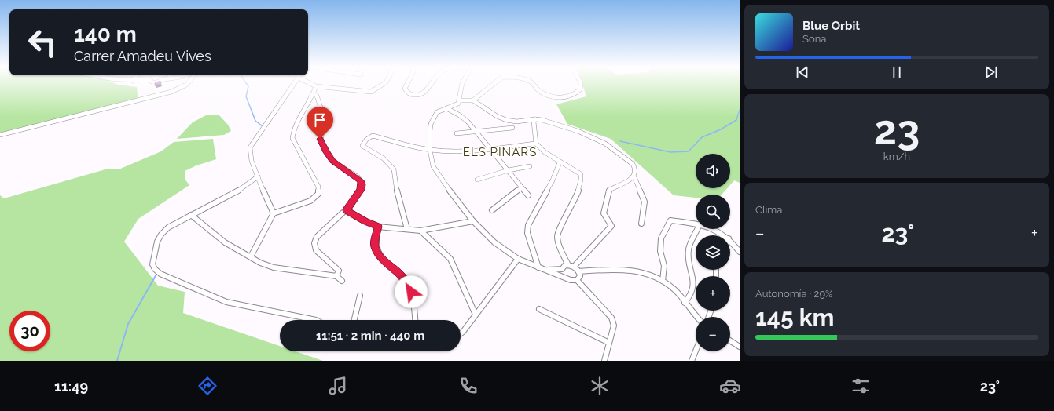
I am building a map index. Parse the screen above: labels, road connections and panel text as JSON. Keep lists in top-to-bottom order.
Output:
{
  "districts": ["ELS PINARS"],
  "page": {
    "turn": ["140 m", "Carrer Amadeu Vives"],
    "song": ["Blue Orbit", "Sona"],
    "tile": [
      ["23", "km/h"],
      "Clima",
      ["Autonomía · 29%", "145 km"]
    ],
    "map_buttons": ["+", "−"],
    "heat": ["−", "23°", "+"],
    "limit": "30",
    "trip": "11:51 · 2 min · 440 m",
    "tabs": ["11:49", "23°"]
  }
}
